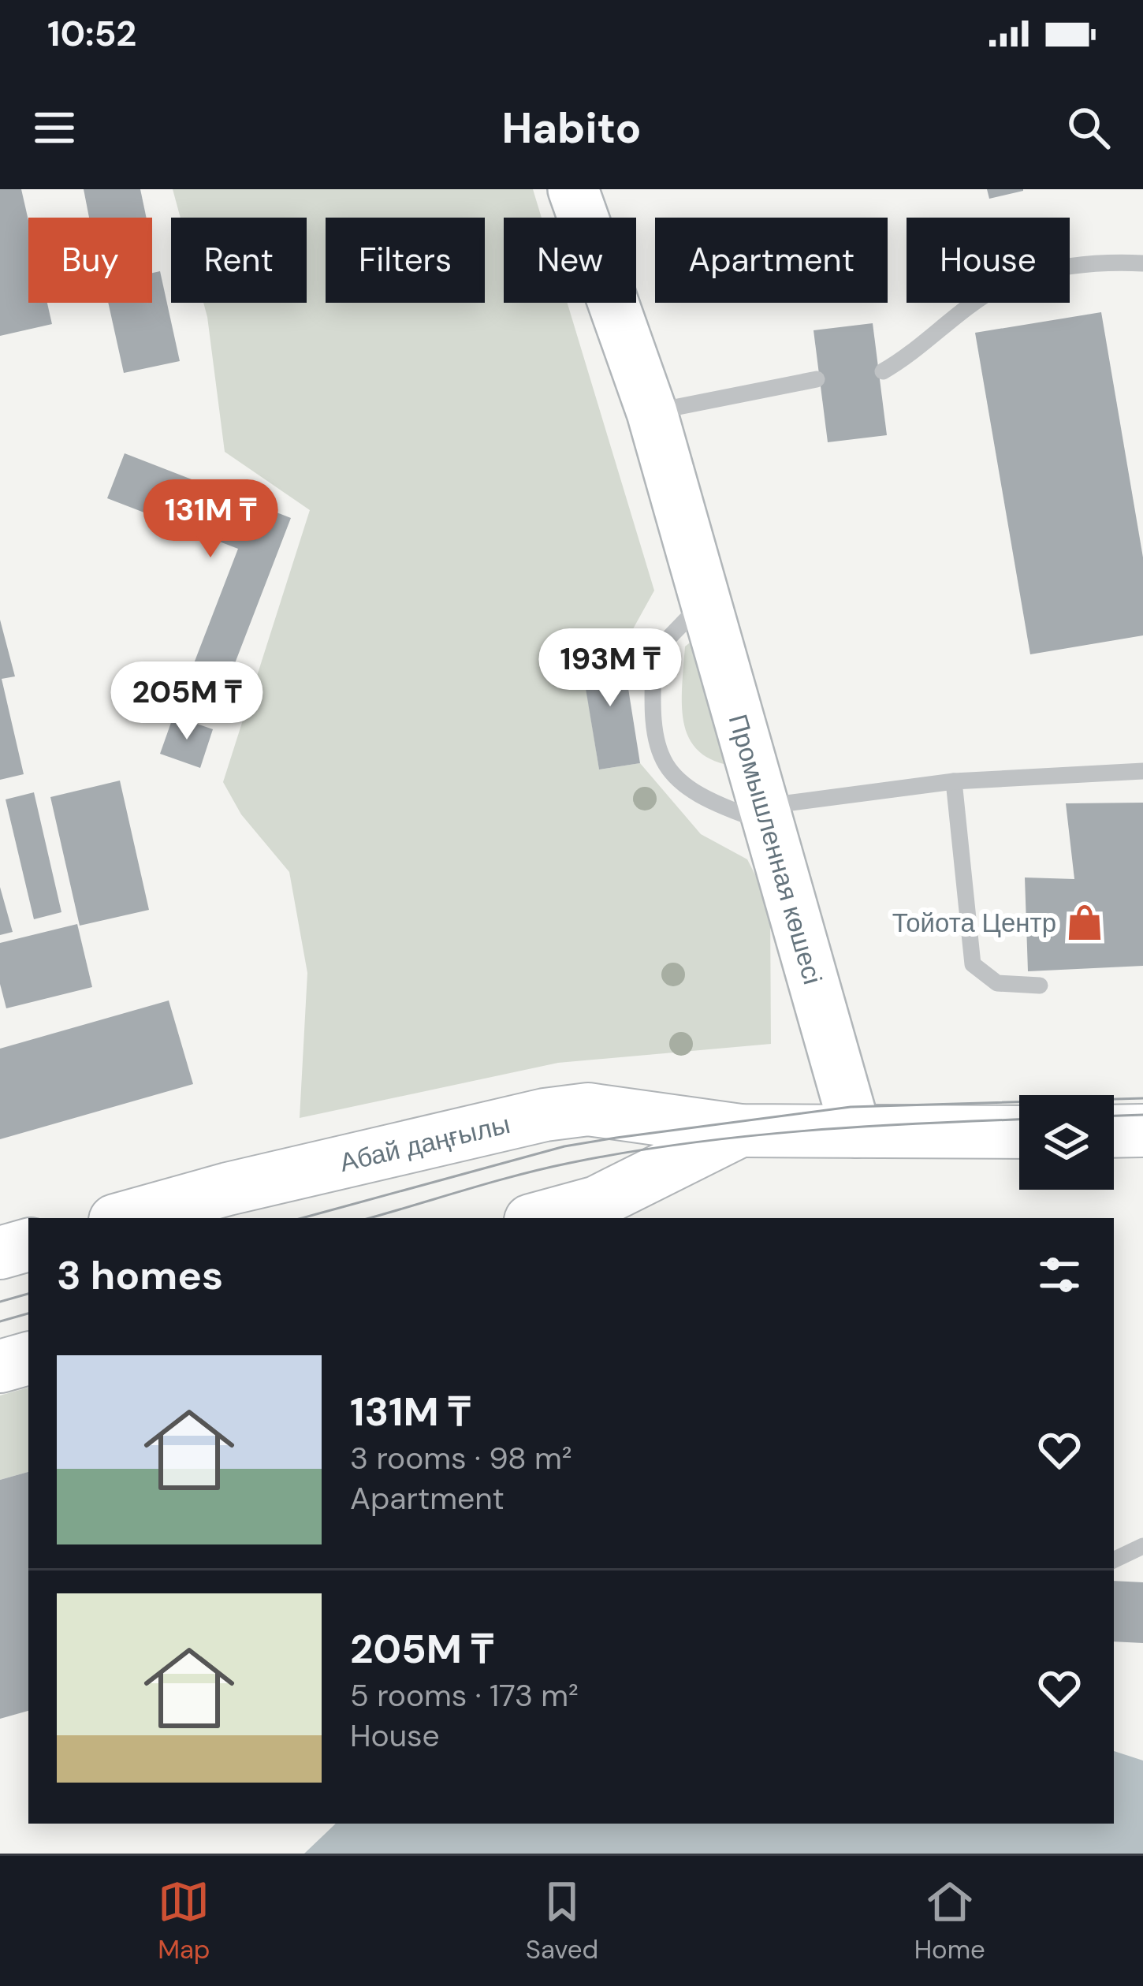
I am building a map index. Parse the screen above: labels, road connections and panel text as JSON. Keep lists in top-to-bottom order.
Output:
{
  "streets": {
    "main road": ["Промышленная көшесі", "Абай даңғылы"]
  },
  "crossings": [
    ["Промышленная көшесі", "Абай даңғылы"]
  ],
  "places": {
    "shop": ["Тойота Центр"]
  },
  "page": {
    "status": "10:52",
    "header": "Habito",
    "chip": [
      "Buy",
      "Rent",
      "Filters",
      "New",
      "Apartment",
      "House"
    ],
    "price": ["131M ₸", "193M ₸", "205M ₸"],
    "heading": "3 homes",
    "list": [
      {
        "name": "131M ₸",
        "note": "3 rooms · 98 m² · Apartment"
      },
      {
        "name": "205M ₸",
        "note": "5 rooms · 173 m² · House"
      }
    ],
    "tabs": ["Map", "Saved", "Home"]
  }
}
